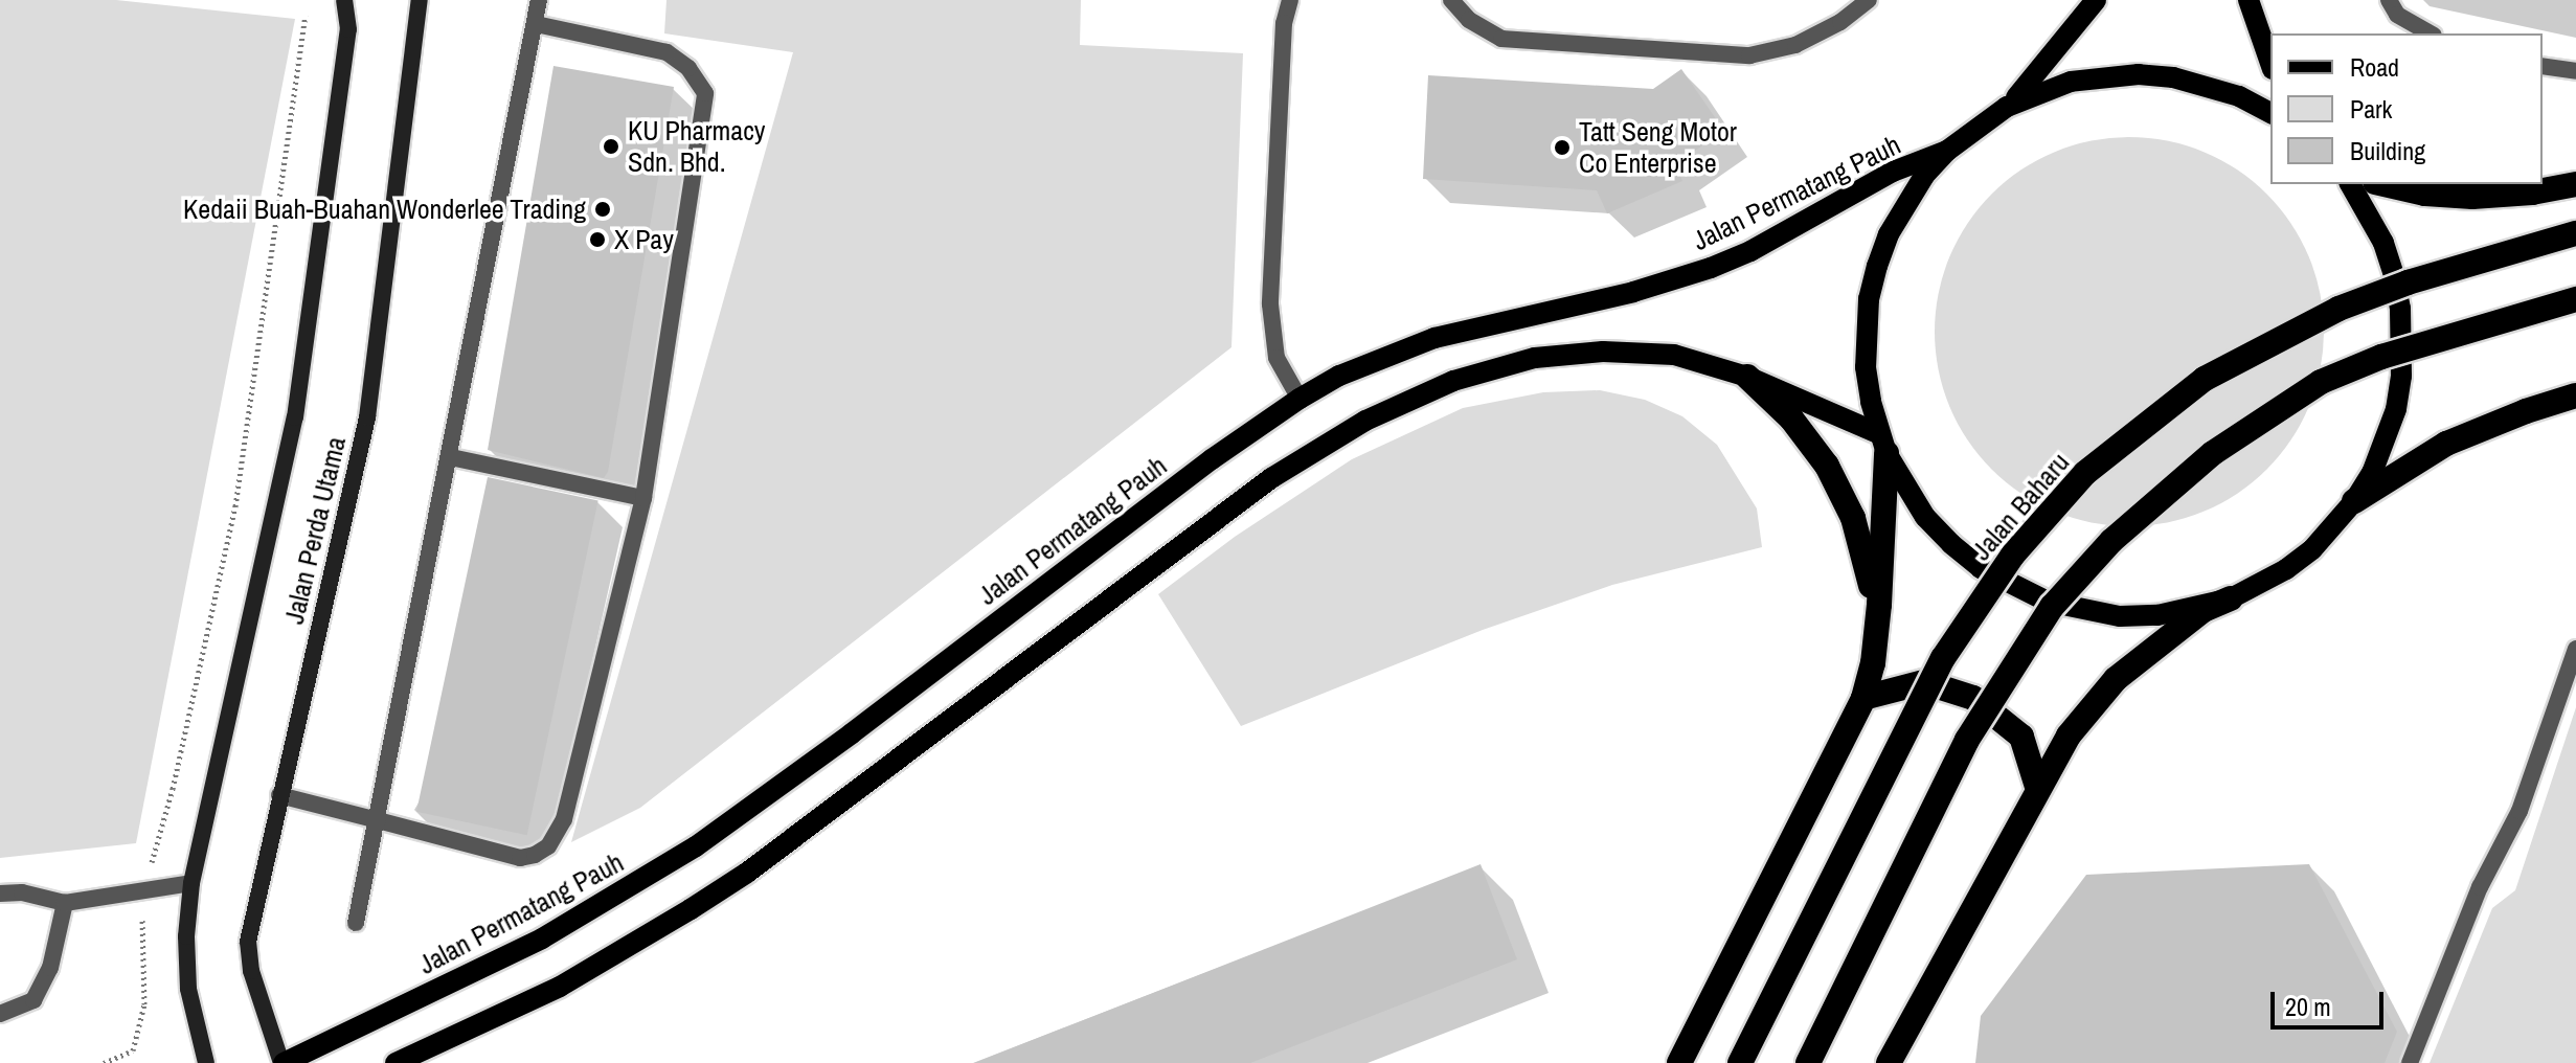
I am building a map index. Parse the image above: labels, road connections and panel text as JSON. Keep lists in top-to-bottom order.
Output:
{
  "streets": {
    "highway": ["Jalan Baharu"],
    "main road": ["Jalan Permatang Pauh"],
    "street": ["Jalan Perda Utama"]
  },
  "crossings": [
    ["Jalan Permatang Pauh", "Jalan Perda Utama"]
  ],
  "places": [
    "KU Pharmacy Sdn. Bhd.",
    "Tatt Seng Motor Co Enterprise",
    "Kedaii Buah-Buahan Wonderlee Trading",
    "X Pay"
  ],
  "legend": ["Road", "Park", "Building"],
  "scale_bar": "20 m"
}
